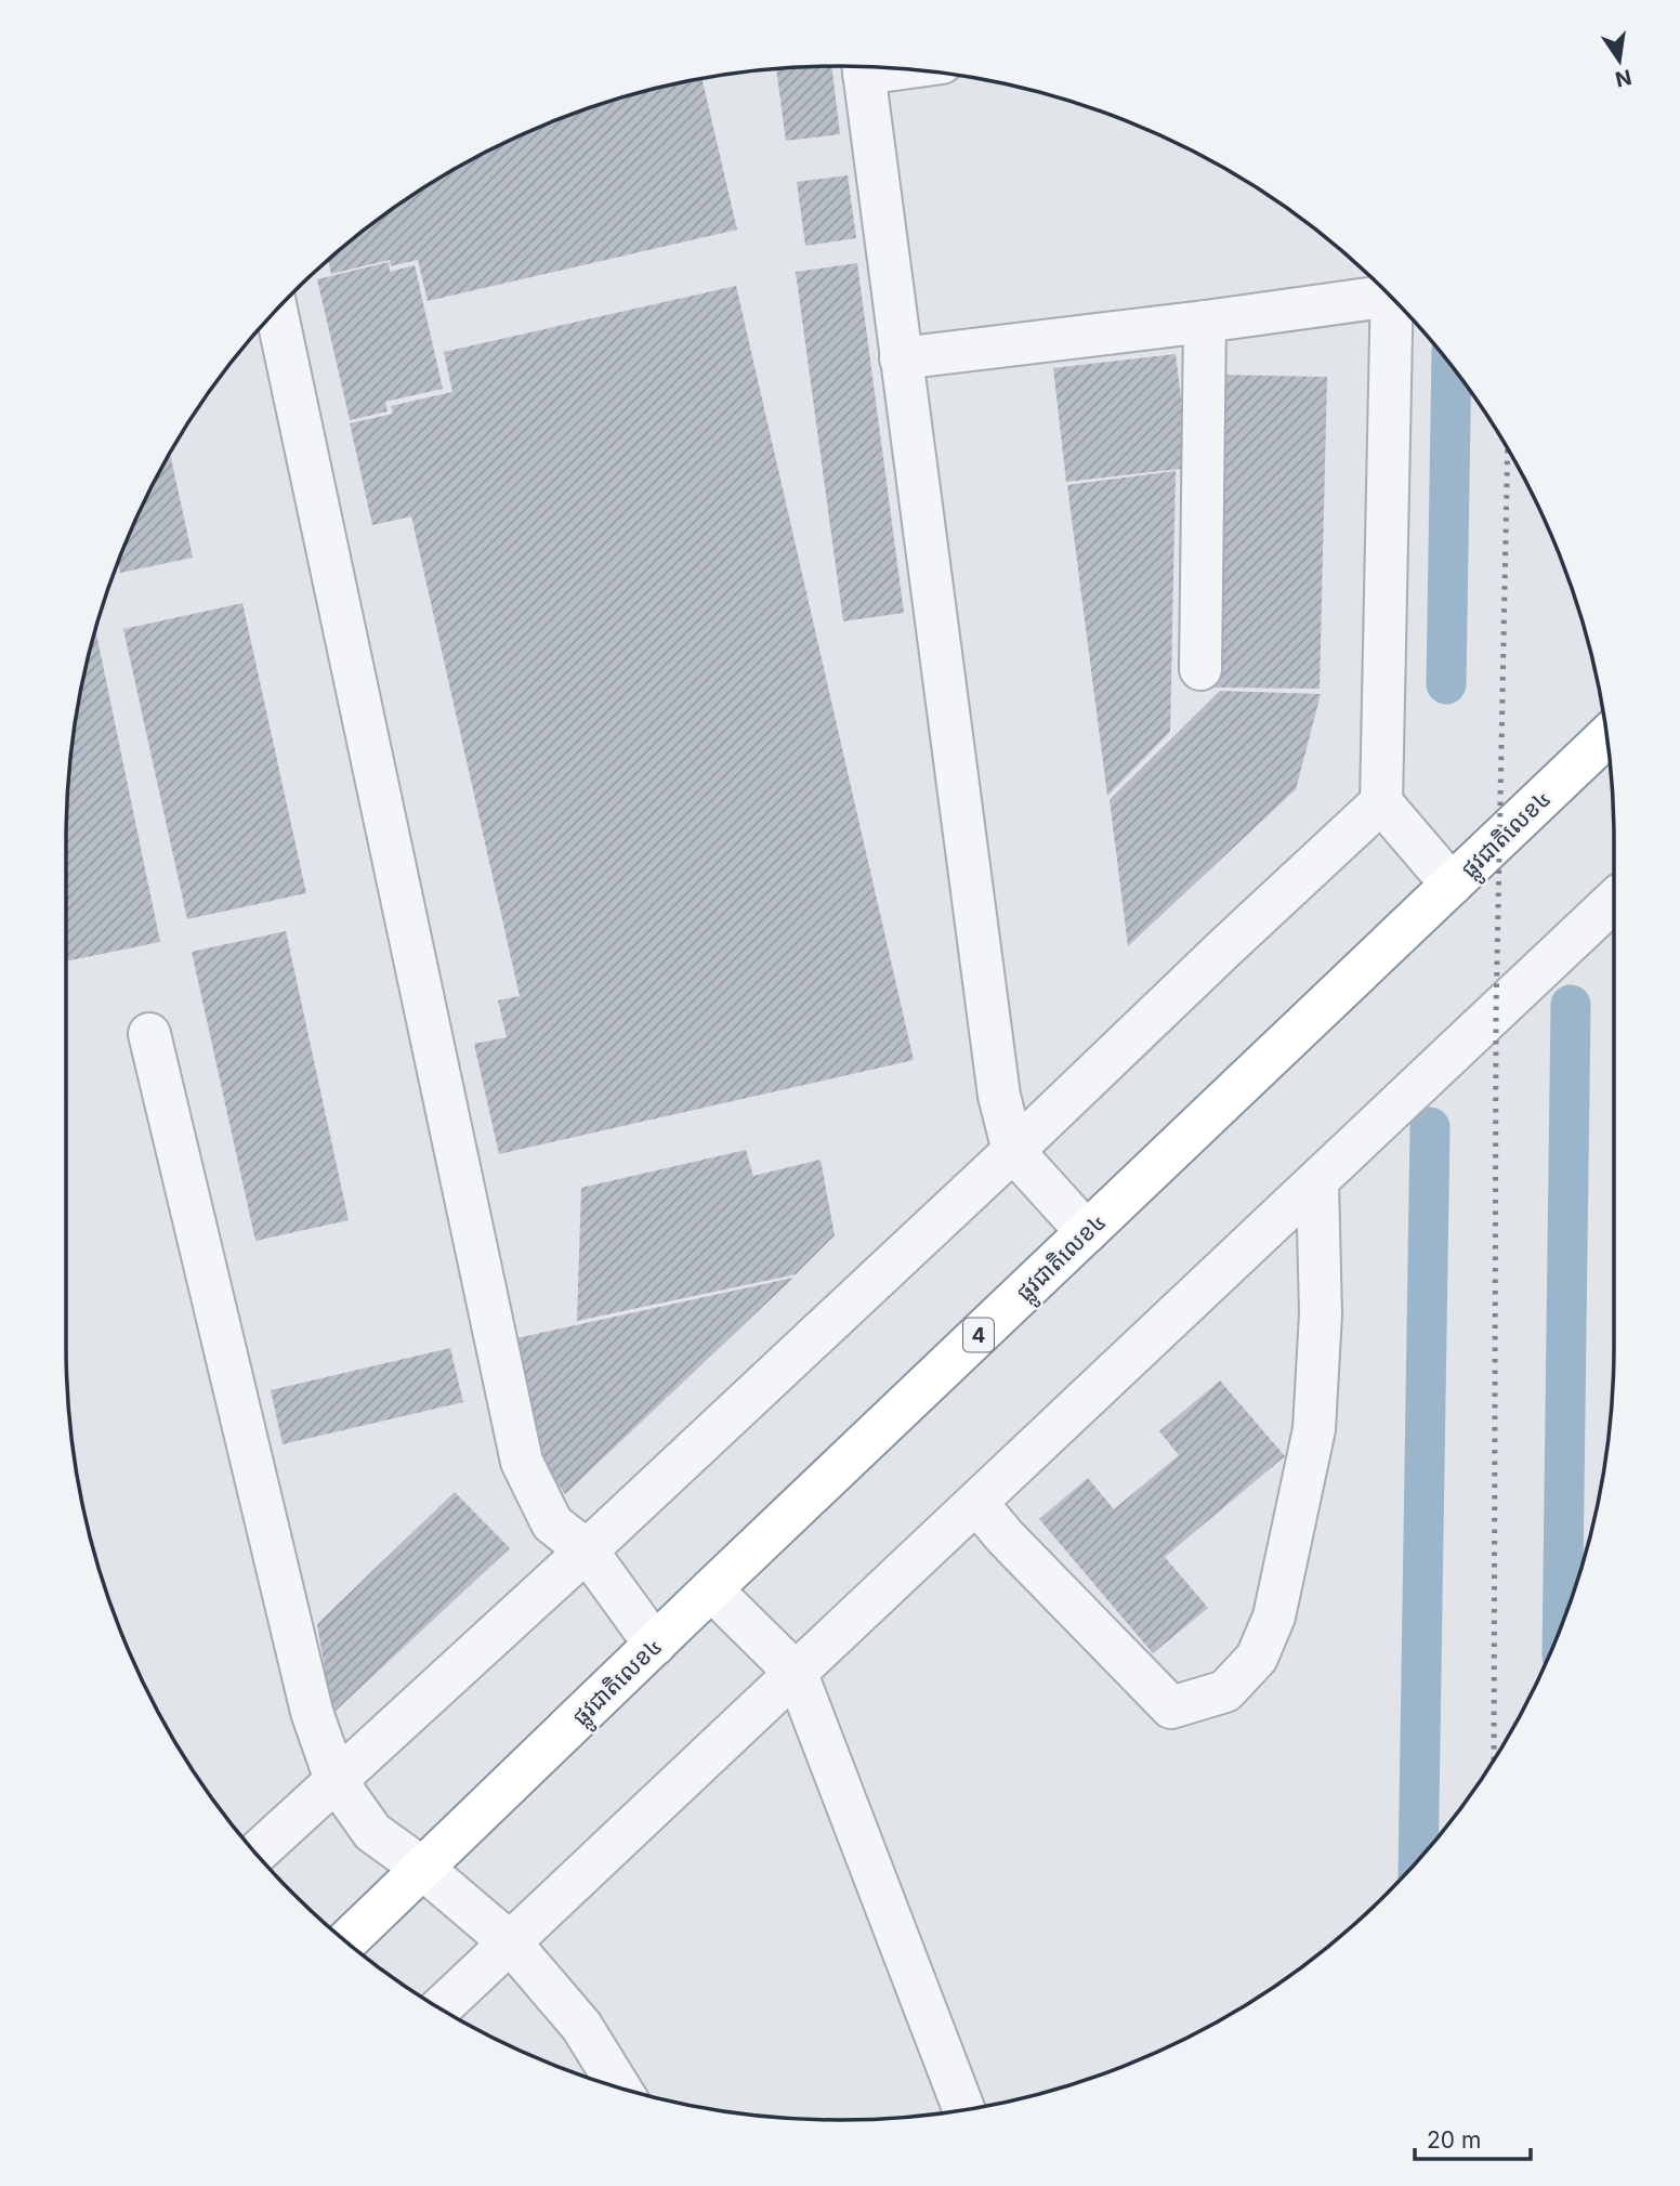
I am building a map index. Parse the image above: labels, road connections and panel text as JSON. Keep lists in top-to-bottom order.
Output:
{
  "streets": {
    "highway": ["ផ្លូវជាតិលេខ៤", "4"]
  },
  "scale_bar": "20 m",
  "north": "bottom"
}
